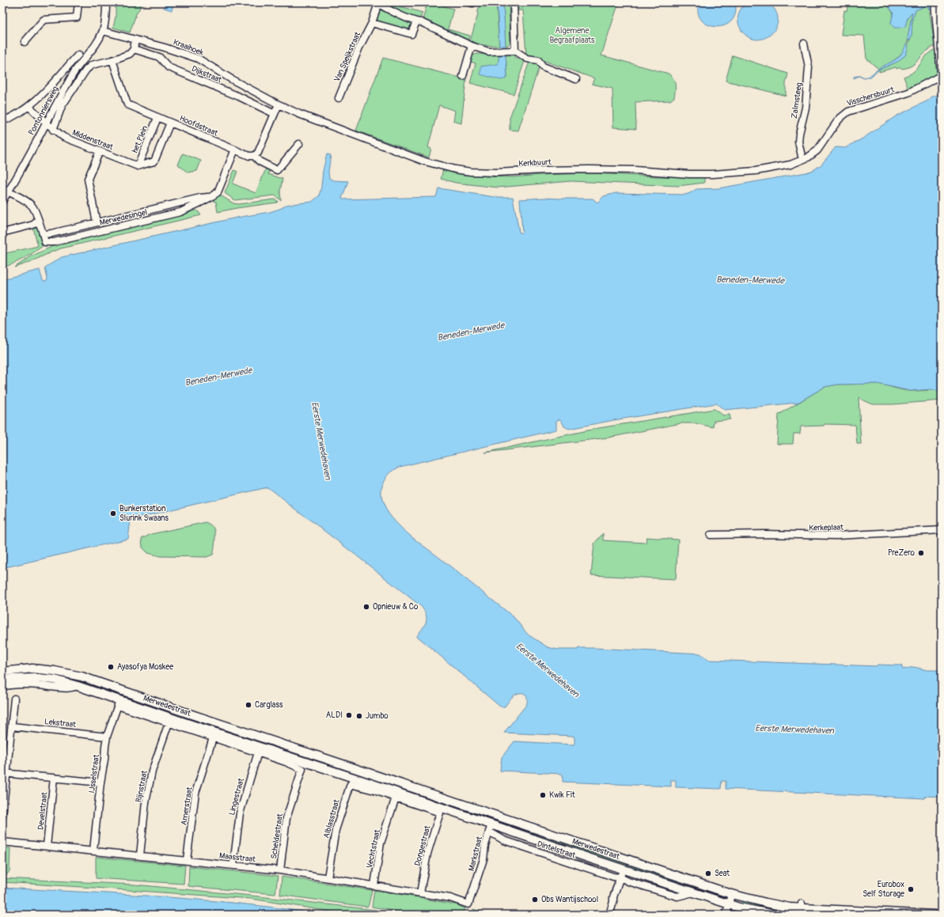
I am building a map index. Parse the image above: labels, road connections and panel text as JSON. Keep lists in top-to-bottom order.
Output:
{
  "streets": {
    "main road": ["Merwedestraat"],
    "street": [
      "Kraaihoek",
      "Van Speijkstraat",
      "Dijkstraat",
      "Visschersbuurt",
      "Zalmsteeg",
      "Pontonniersweg",
      "Hoofdstraat",
      "het Plein",
      "Middenstraat",
      "Kerkbuurt",
      "Merwedesingel",
      "Kerkeplaat",
      "Lekstraat",
      "IJsselstraat",
      "Rijnstraat",
      "Lingestraat",
      "Amerstraat",
      "Develstraat",
      "Alblasstraat",
      "Scheldestraat",
      "Dongestraat",
      "Vechtstraat",
      "Dintelstraat",
      "Markstraat",
      "Maasstraat"
    ]
  },
  "crossings": [
    ["Kraaihoek", "Pontonniersweg"],
    ["Kraaihoek", "Kerkbuurt"],
    ["Visschersbuurt", "Zalmsteeg"],
    ["Visschersbuurt", "Kerkbuurt"],
    ["Zalmsteeg", "Kerkbuurt"],
    ["Pontonniersweg", "Middenstraat"],
    ["Pontonniersweg", "Merwedesingel"],
    ["Hoofdstraat", "het Plein"],
    ["Hoofdstraat", "Merwedesingel"],
    ["het Plein", "Middenstraat"],
    ["Merwedestraat", "IJsselstraat"],
    ["Merwedestraat", "Rijnstraat"],
    ["Merwedestraat", "Lingestraat"],
    ["Merwedestraat", "Amerstraat"],
    ["Merwedestraat", "Alblasstraat"],
    ["Merwedestraat", "Scheldestraat"],
    ["Merwedestraat", "Dongestraat"],
    ["Merwedestraat", "Vechtstraat"],
    ["Merwedestraat", "Dintelstraat"],
    ["Merwedestraat", "Markstraat"],
    ["Lekstraat", "IJsselstraat"],
    ["IJsselstraat", "Maasstraat"],
    ["Rijnstraat", "Maasstraat"],
    ["Lingestraat", "Maasstraat"],
    ["Amerstraat", "Maasstraat"],
    ["Develstraat", "Maasstraat"],
    ["Alblasstraat", "Maasstraat"],
    ["Scheldestraat", "Maasstraat"],
    ["Dongestraat", "Maasstraat"],
    ["Vechtstraat", "Maasstraat"],
    ["Dintelstraat", "Markstraat"],
    ["Markstraat", "Maasstraat"]
  ],
  "water": ["Beneden-Merwede", "Eerste Merwedehaven"],
  "parks": ["Algemene Begraafplaats"],
  "places": [
    "Bunkerstation Slurink Swaans",
    "PreZero",
    "Opnieuw & Co",
    "Ayasofya Moskee",
    "Carglass",
    "ALDI",
    "Jumbo",
    "Kwik Fit",
    "Seat",
    "Eurobox Self Storage",
    "Obs Wantijschool"
  ]
}
